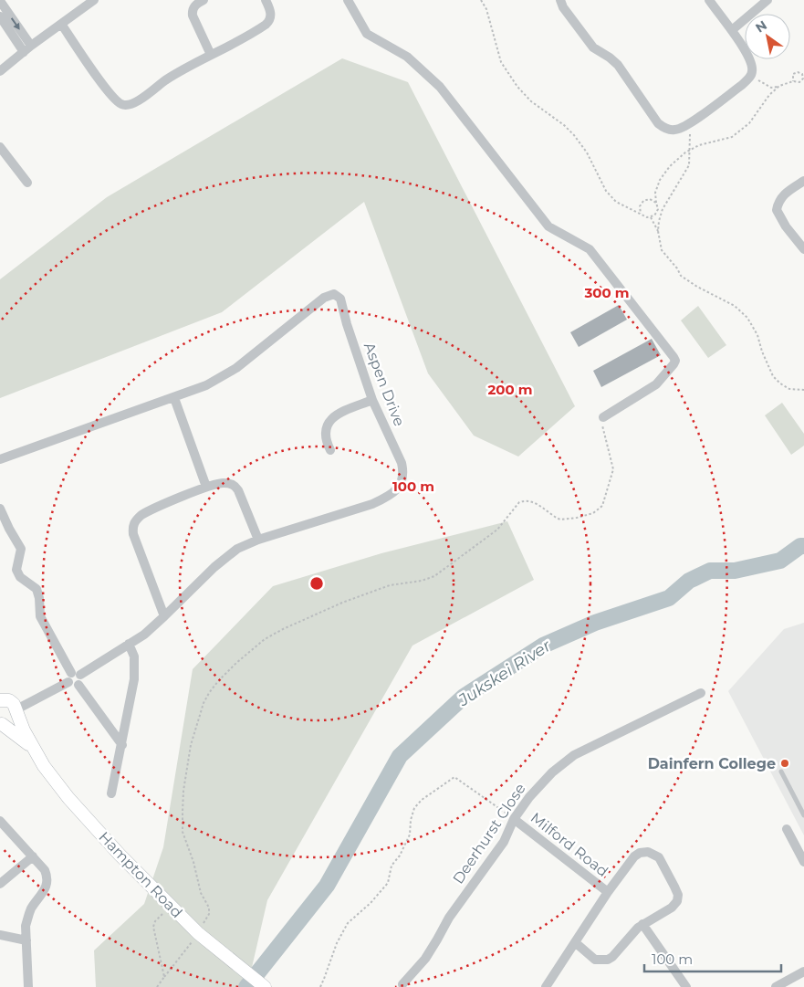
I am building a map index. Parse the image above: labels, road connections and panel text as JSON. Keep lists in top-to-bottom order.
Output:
{
  "streets": {
    "street": [
      "Aspen Drive",
      "Deerhurst Close",
      "Milford Road",
      "Hampton Road"
    ]
  },
  "crossings": [
    ["Deerhurst Close", "Milford Road"]
  ],
  "water": ["Jukskei River"],
  "places": ["Dainfern College"],
  "scale_bar": "100 m",
  "north": "top left",
  "rings": ["300 m", "200 m", "100 m"]
}
